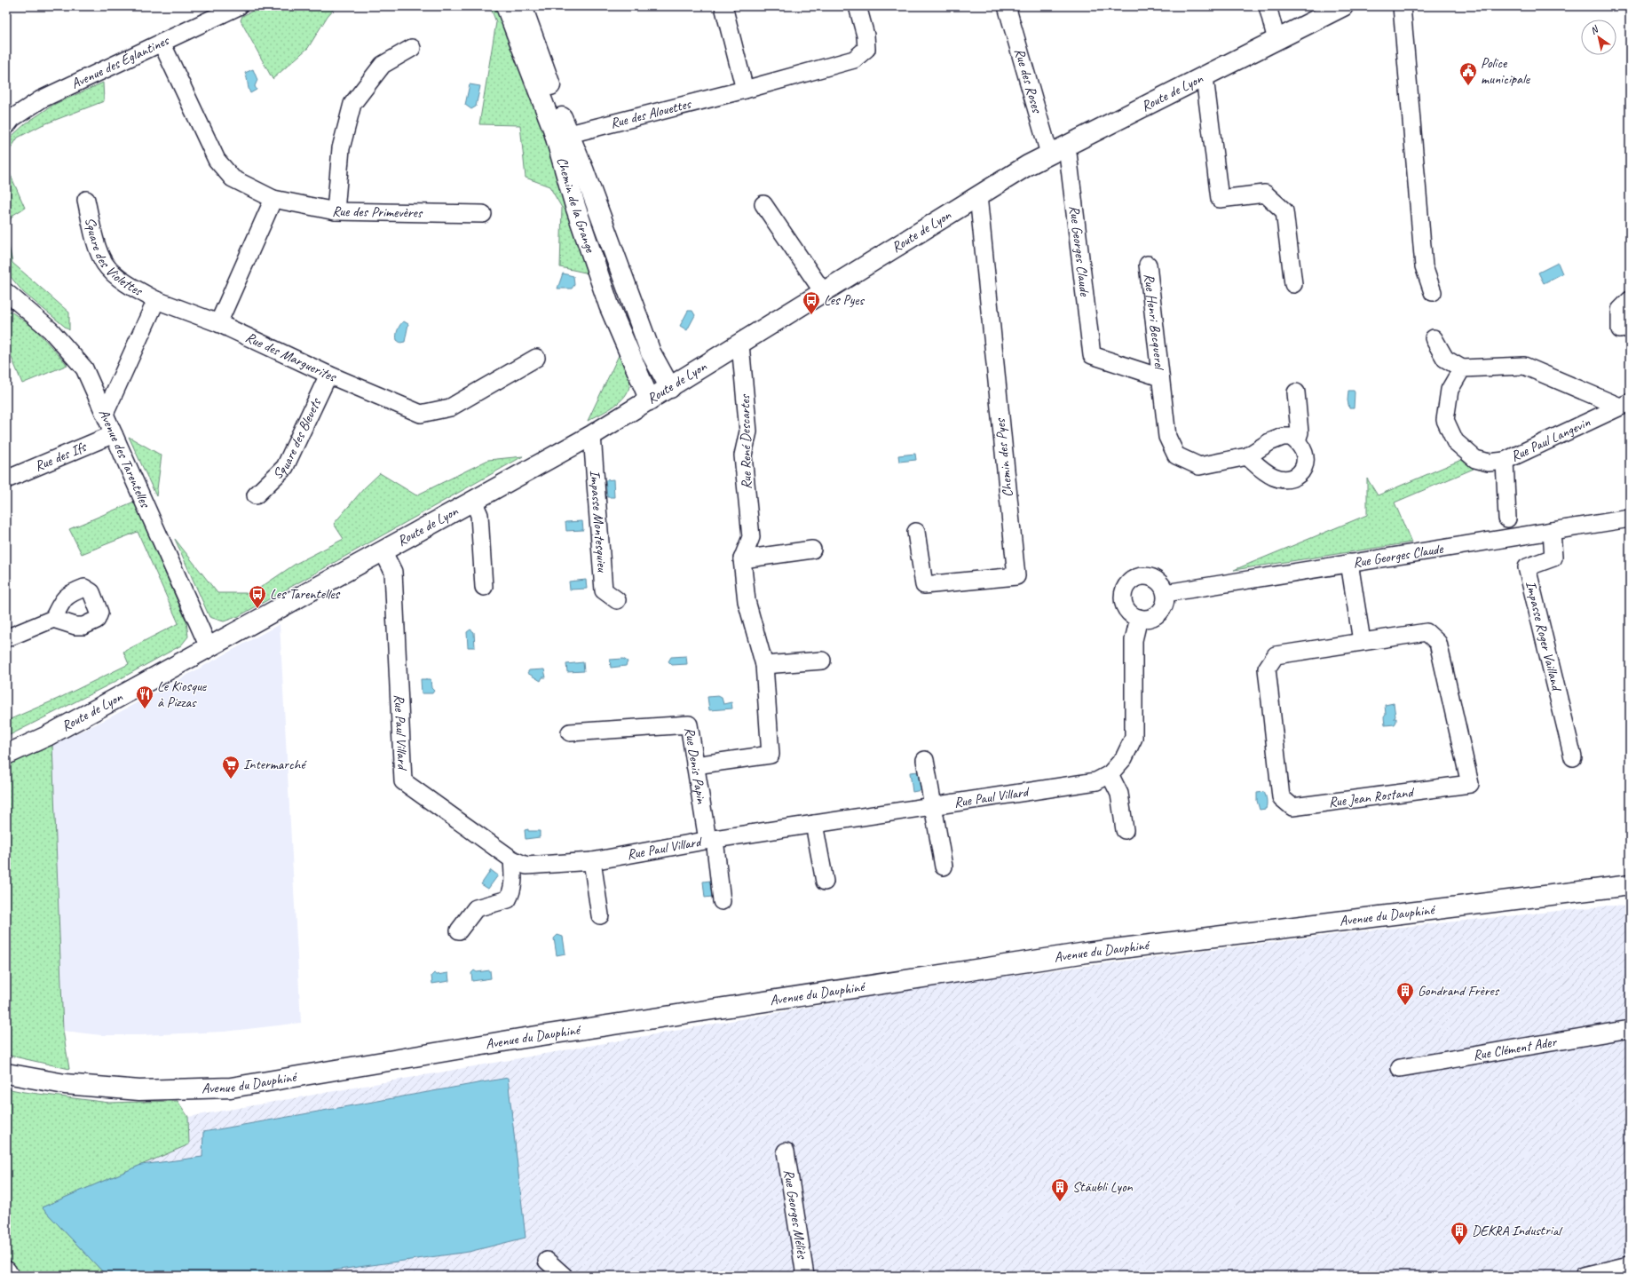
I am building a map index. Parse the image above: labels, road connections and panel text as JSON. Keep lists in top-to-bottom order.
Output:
{
  "streets": {
    "street": [
      "Avenue des Églantines",
      "Rue des Roses",
      "Route de Lyon",
      "Rue des Alouettes",
      "Chemin de la Grange",
      "Rue des Primevères",
      "Rue Georges Claude",
      "Square des Violettes",
      "Rue Henri Becquerel",
      "Rue des Marguerites",
      "Square des Bleuets",
      "Rue Paul Langevin",
      "Rue René Descartes",
      "Rue des Ifs",
      "Avenue des Tarentelles",
      "Chemin des Pyes",
      "Impasse Montesquieu",
      "Impasse Roger Vailland",
      "Rue Paul Villard",
      "Rue Denis Papin",
      "Rue Jean Rostand",
      "Avenue du Dauphiné",
      "Rue Clément Ader",
      "Rue Georges Méliès"
    ]
  },
  "crossings": [
    ["Avenue des Églantines", "Rue des Primevères"],
    ["Rue des Roses", "Route de Lyon"],
    ["Route de Lyon", "Chemin de la Grange"],
    ["Route de Lyon", "Rue Georges Claude"],
    ["Route de Lyon", "Rue René Descartes"],
    ["Route de Lyon", "Avenue des Tarentelles"],
    ["Route de Lyon", "Chemin des Pyes"],
    ["Route de Lyon", "Impasse Montesquieu"],
    ["Route de Lyon", "Rue Paul Villard"],
    ["Rue des Alouettes", "Chemin de la Grange"],
    ["Rue Georges Claude", "Rue Henri Becquerel"],
    ["Rue Georges Claude", "Impasse Roger Vailland"],
    ["Square des Violettes", "Rue des Marguerites"],
    ["Rue des Marguerites", "Square des Bleuets"],
    ["Rue René Descartes", "Rue Denis Papin"],
    ["Rue des Ifs", "Avenue des Tarentelles"],
    ["Rue Paul Villard", "Rue Denis Papin"]
  ],
  "places": {
    "public building": ["Police municipale"],
    "bus stop": ["Les Pyes", "Les Tarentelles"],
    "restaurant": ["Le Kiosque à Pizzas"],
    "supermarket": ["Intermarché"],
    "building": ["Gondrand Frères", "Stäubli Lyon", "DEKRA Industrial"]
  },
  "north": "top left"
}
